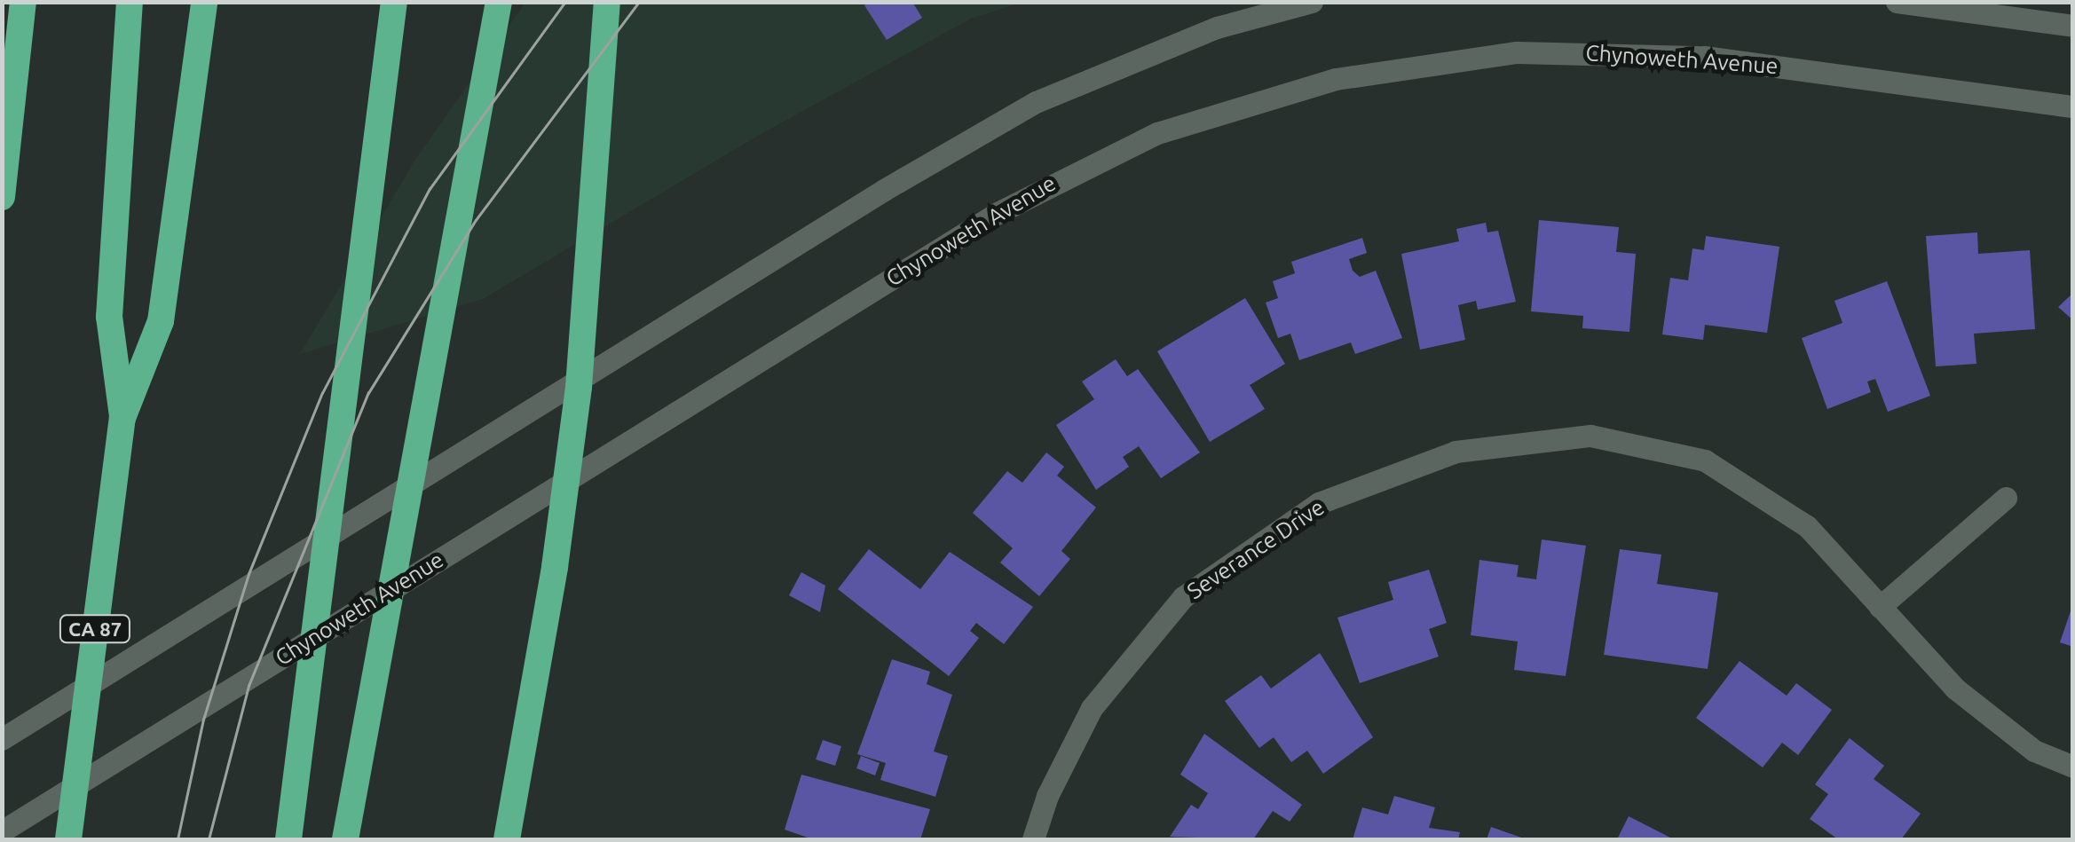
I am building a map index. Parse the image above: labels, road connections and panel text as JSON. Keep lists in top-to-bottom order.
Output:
{
  "streets": {
    "highway": ["CA 87"],
    "street": ["Chynoweth Avenue", "Severance Drive"]
  }
}
